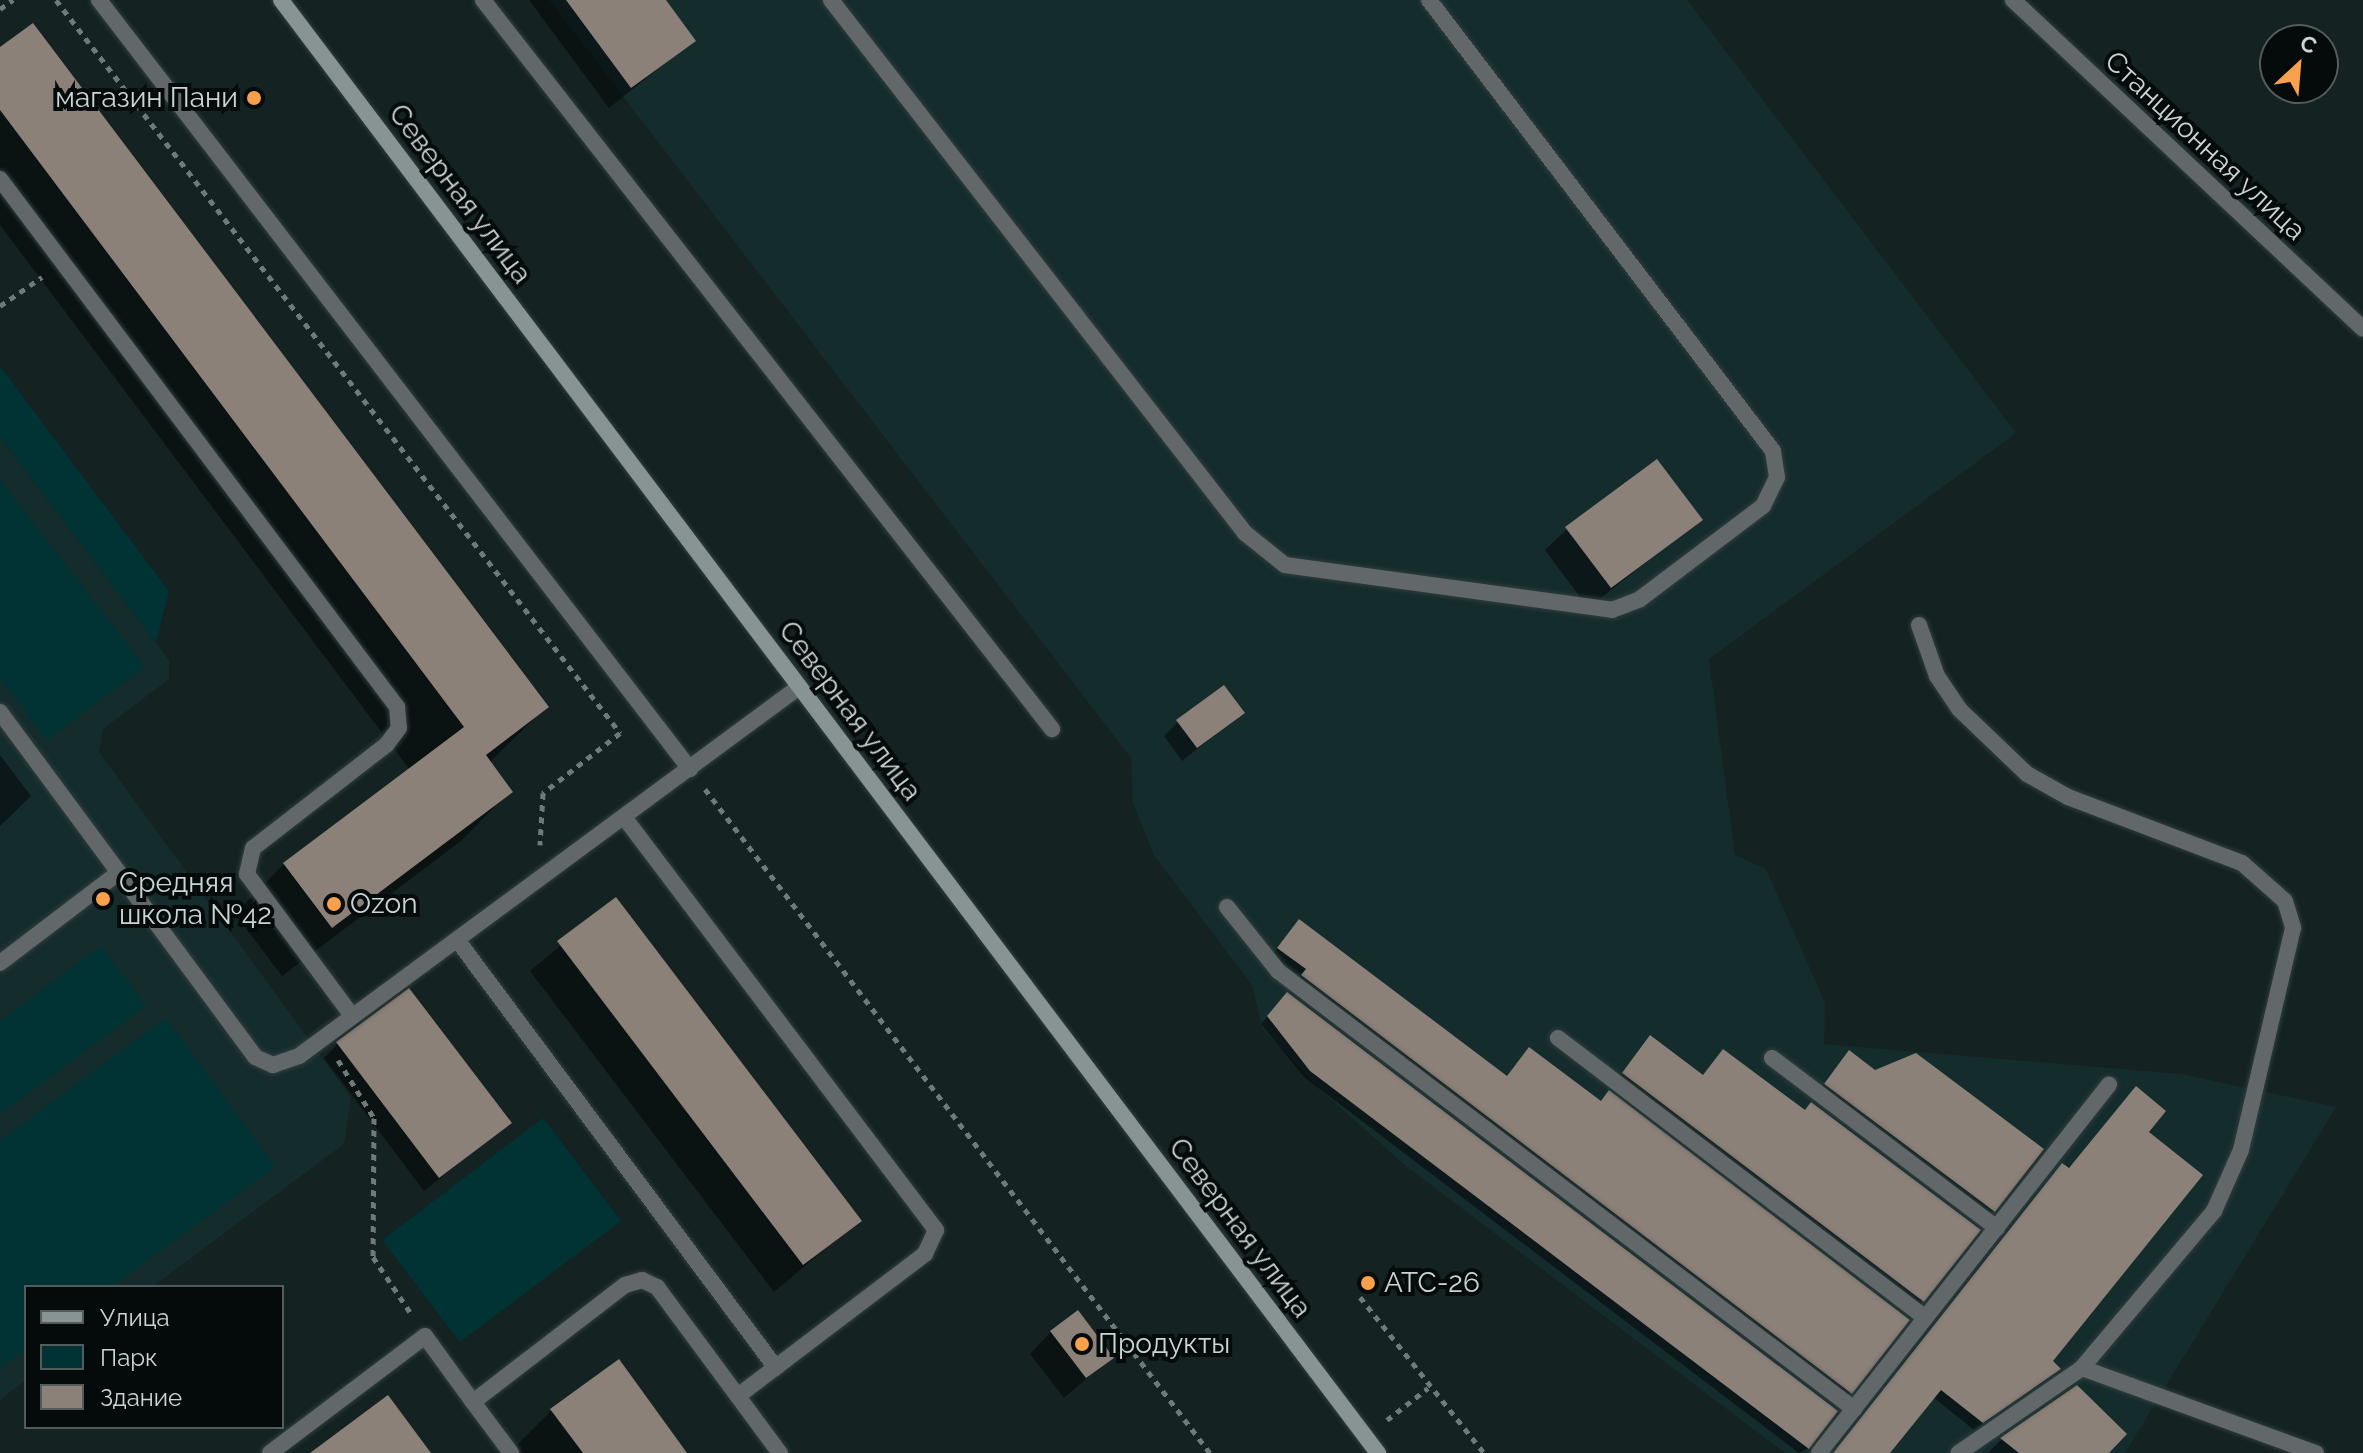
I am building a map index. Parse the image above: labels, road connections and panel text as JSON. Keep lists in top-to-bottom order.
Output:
{
  "streets": {
    "main road": ["Северная улица"],
    "street": ["Станционная улица"]
  },
  "places": [
    "магазин Пани",
    "Средняя школа №42",
    "Ozon",
    "АТС-26",
    "Продукты"
  ],
  "legend": ["Улица", "Парк", "Здание"],
  "north": "top right"
}
